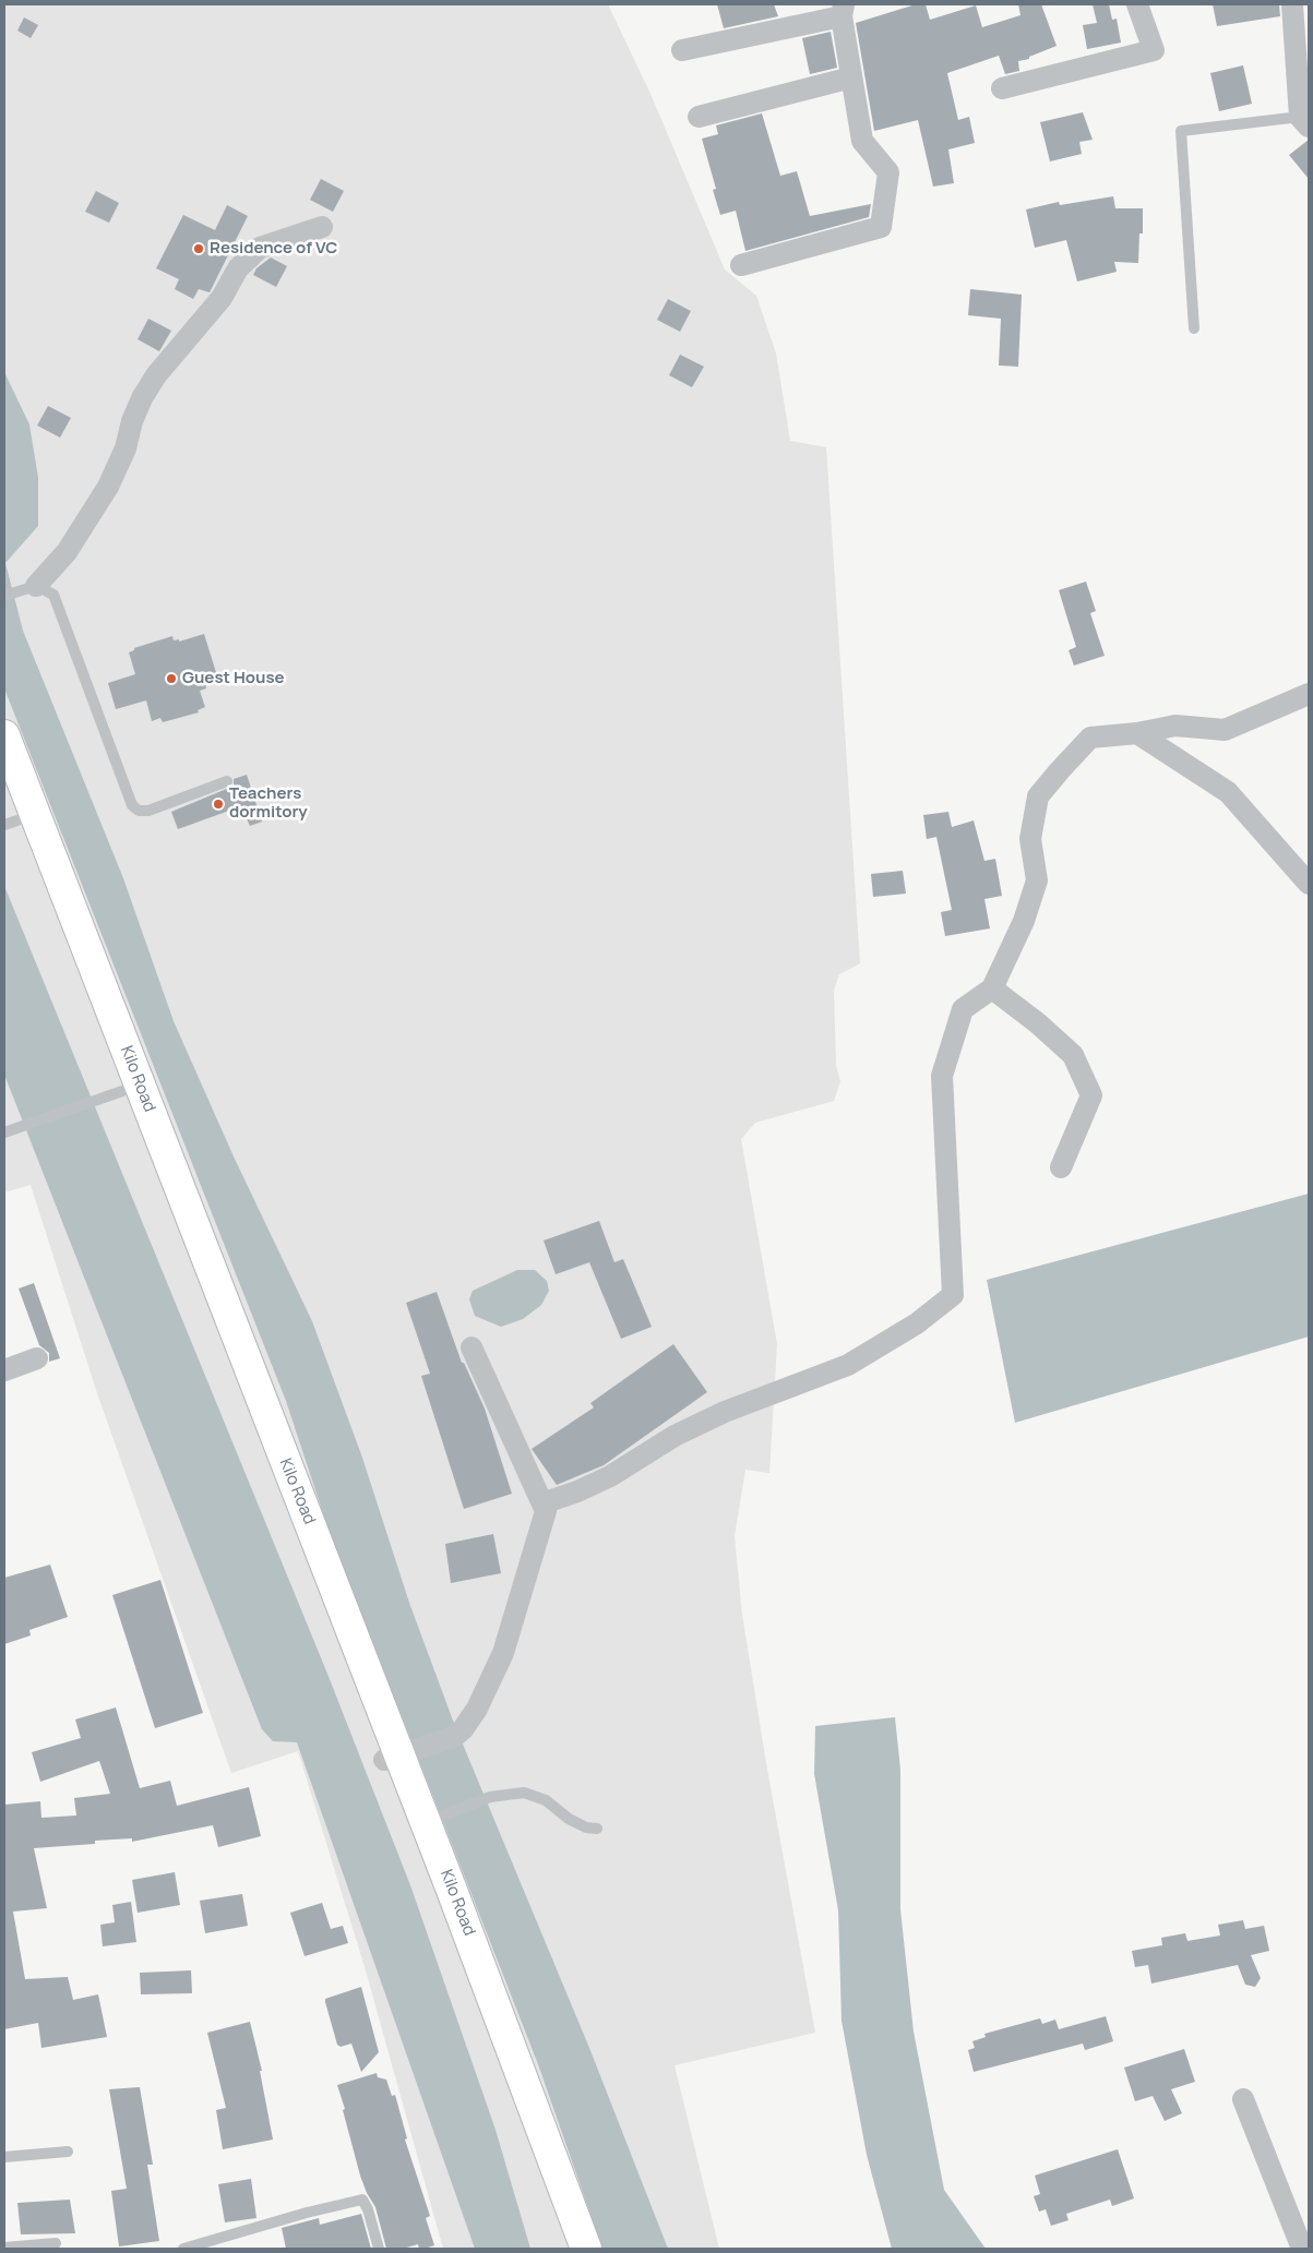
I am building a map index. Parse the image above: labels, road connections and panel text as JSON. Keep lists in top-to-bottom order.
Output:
{
  "streets": {
    "street": ["Kilo Road"]
  },
  "places": ["Residence of VC", "Guest House", "Teachers dormitory"]
}
